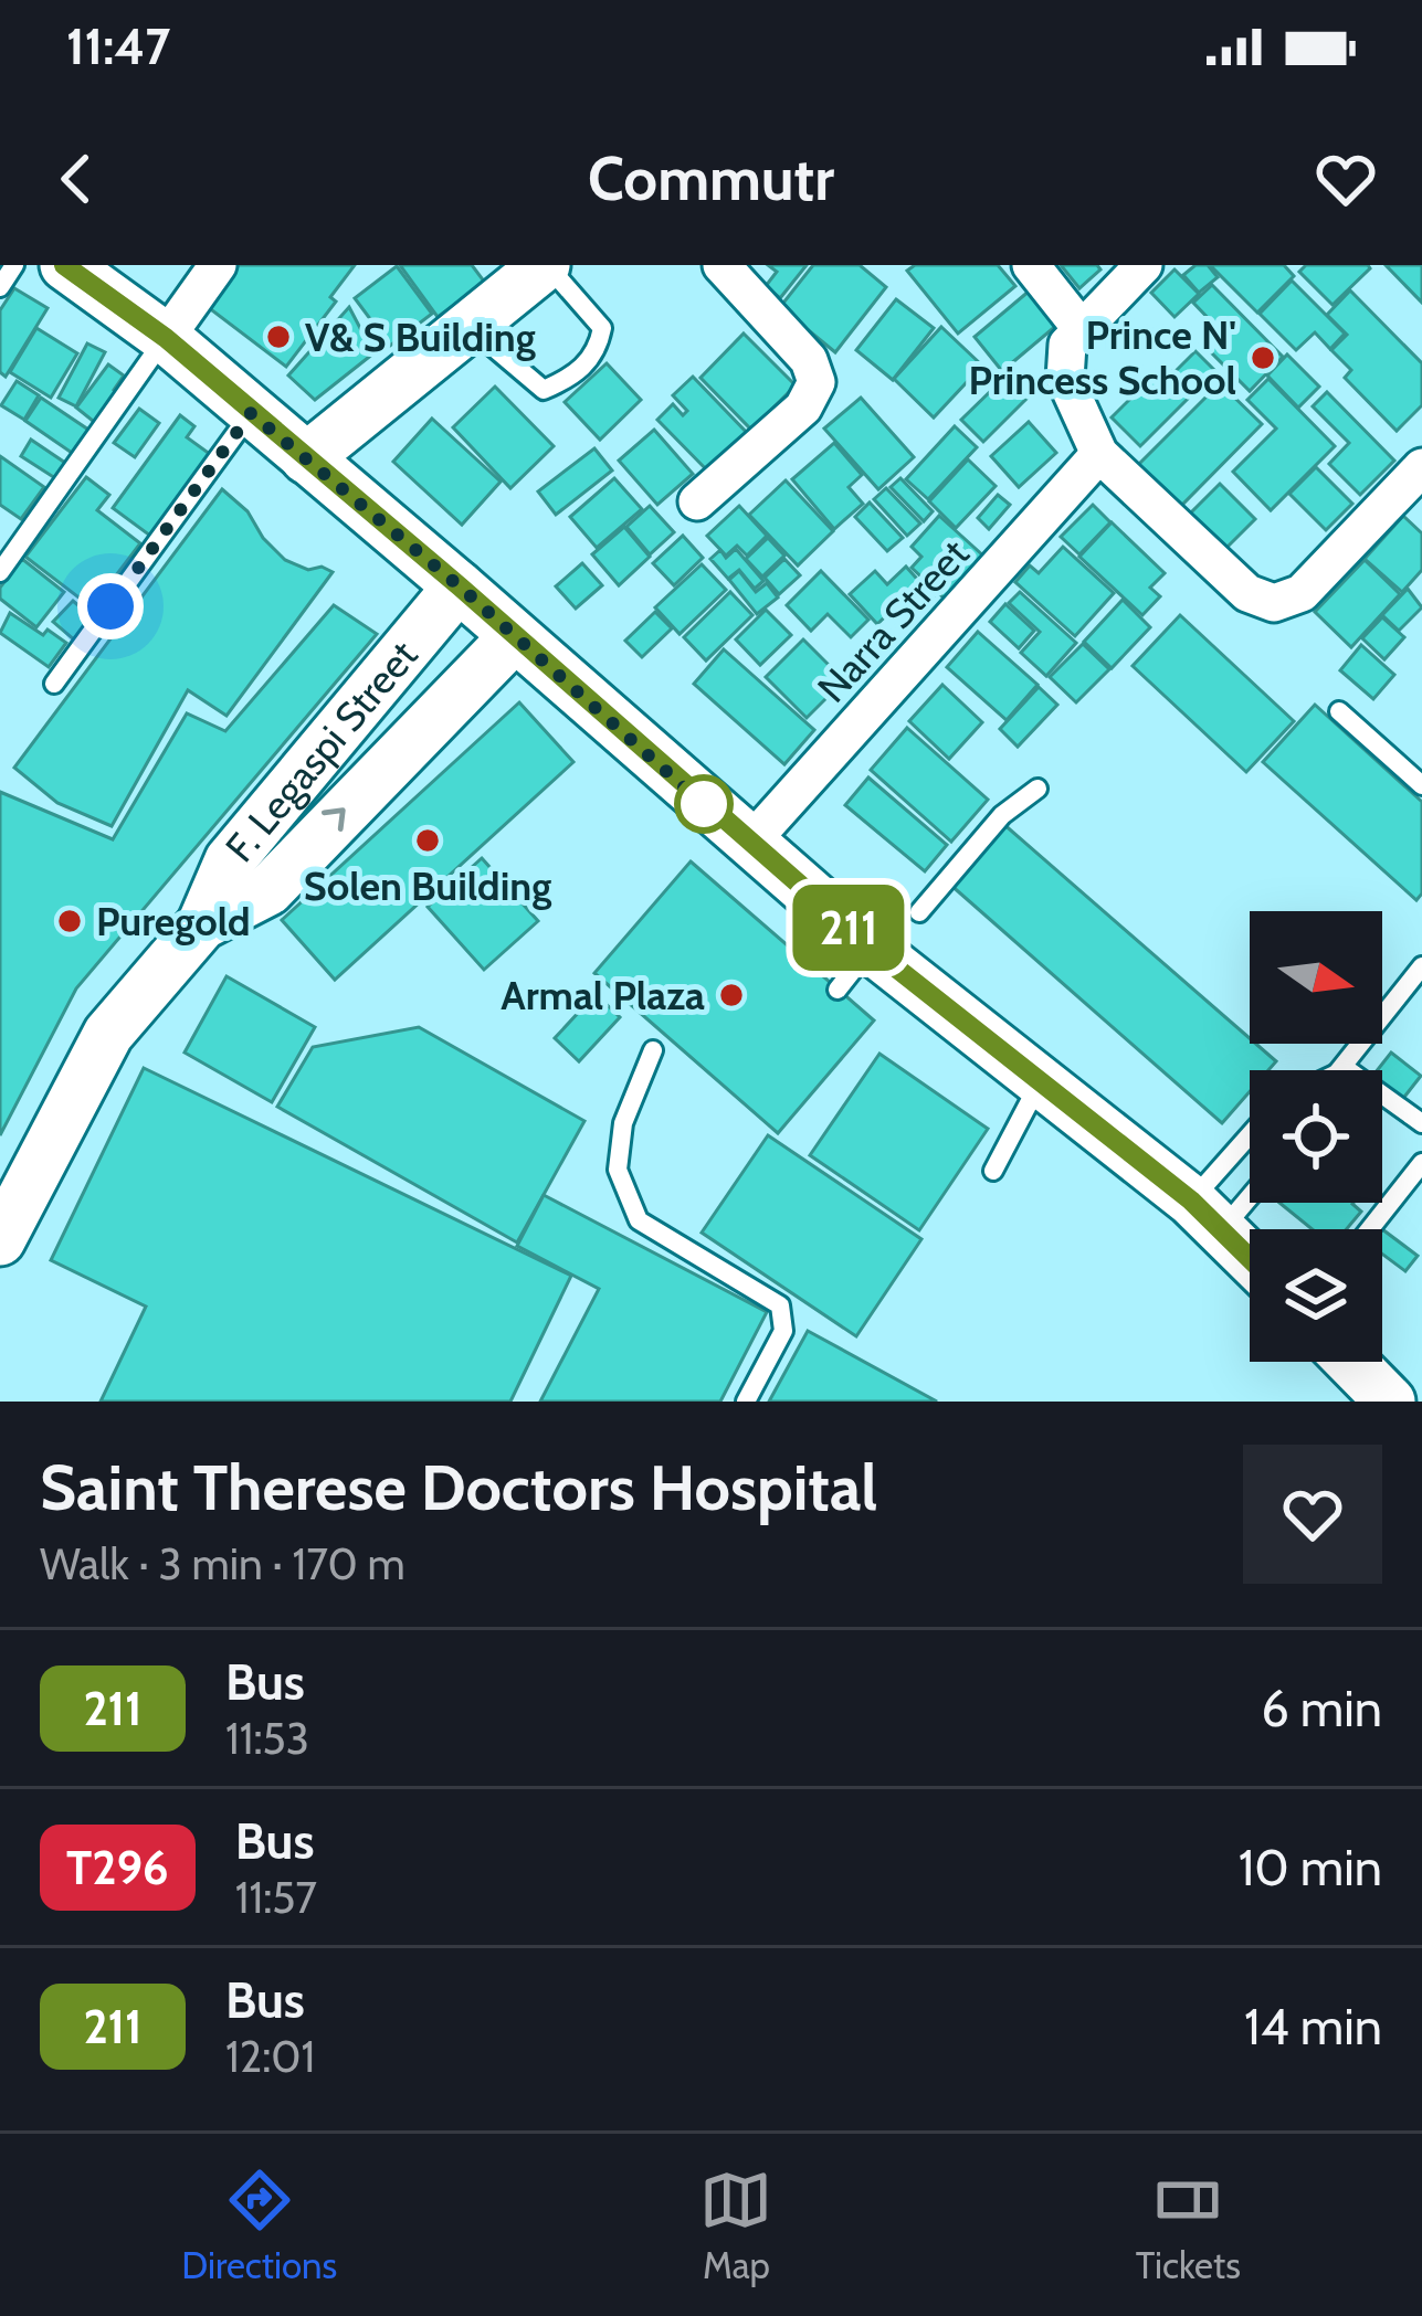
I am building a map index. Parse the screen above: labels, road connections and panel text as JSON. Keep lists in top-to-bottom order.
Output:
{
  "streets": {
    "main road": ["F. Legaspi Street"],
    "street": ["Narra Street"]
  },
  "places": [
    "V& S Building",
    "Prince N' Princess School",
    "Solen Building",
    "Puregold",
    "Armal Plaza"
  ],
  "lines": ["bus line 211"],
  "north": "right",
  "page": {
    "status": "11:47",
    "header": "Commutr",
    "on_map": "211",
    "heading": ["Saint Therese Doctors Hospital", "Walk · 3 min · 170 m"],
    "list": [
      {
        "mark": "211",
        "name": "Bus",
        "note": "11:53",
        "value": "6 min"
      },
      {
        "mark": "T296",
        "name": "Bus",
        "note": "11:57",
        "value": "10 min"
      },
      {
        "mark": "211",
        "name": "Bus",
        "note": "12:01",
        "value": "14 min"
      }
    ],
    "tabs": ["Directions", "Map", "Tickets"]
  }
}
